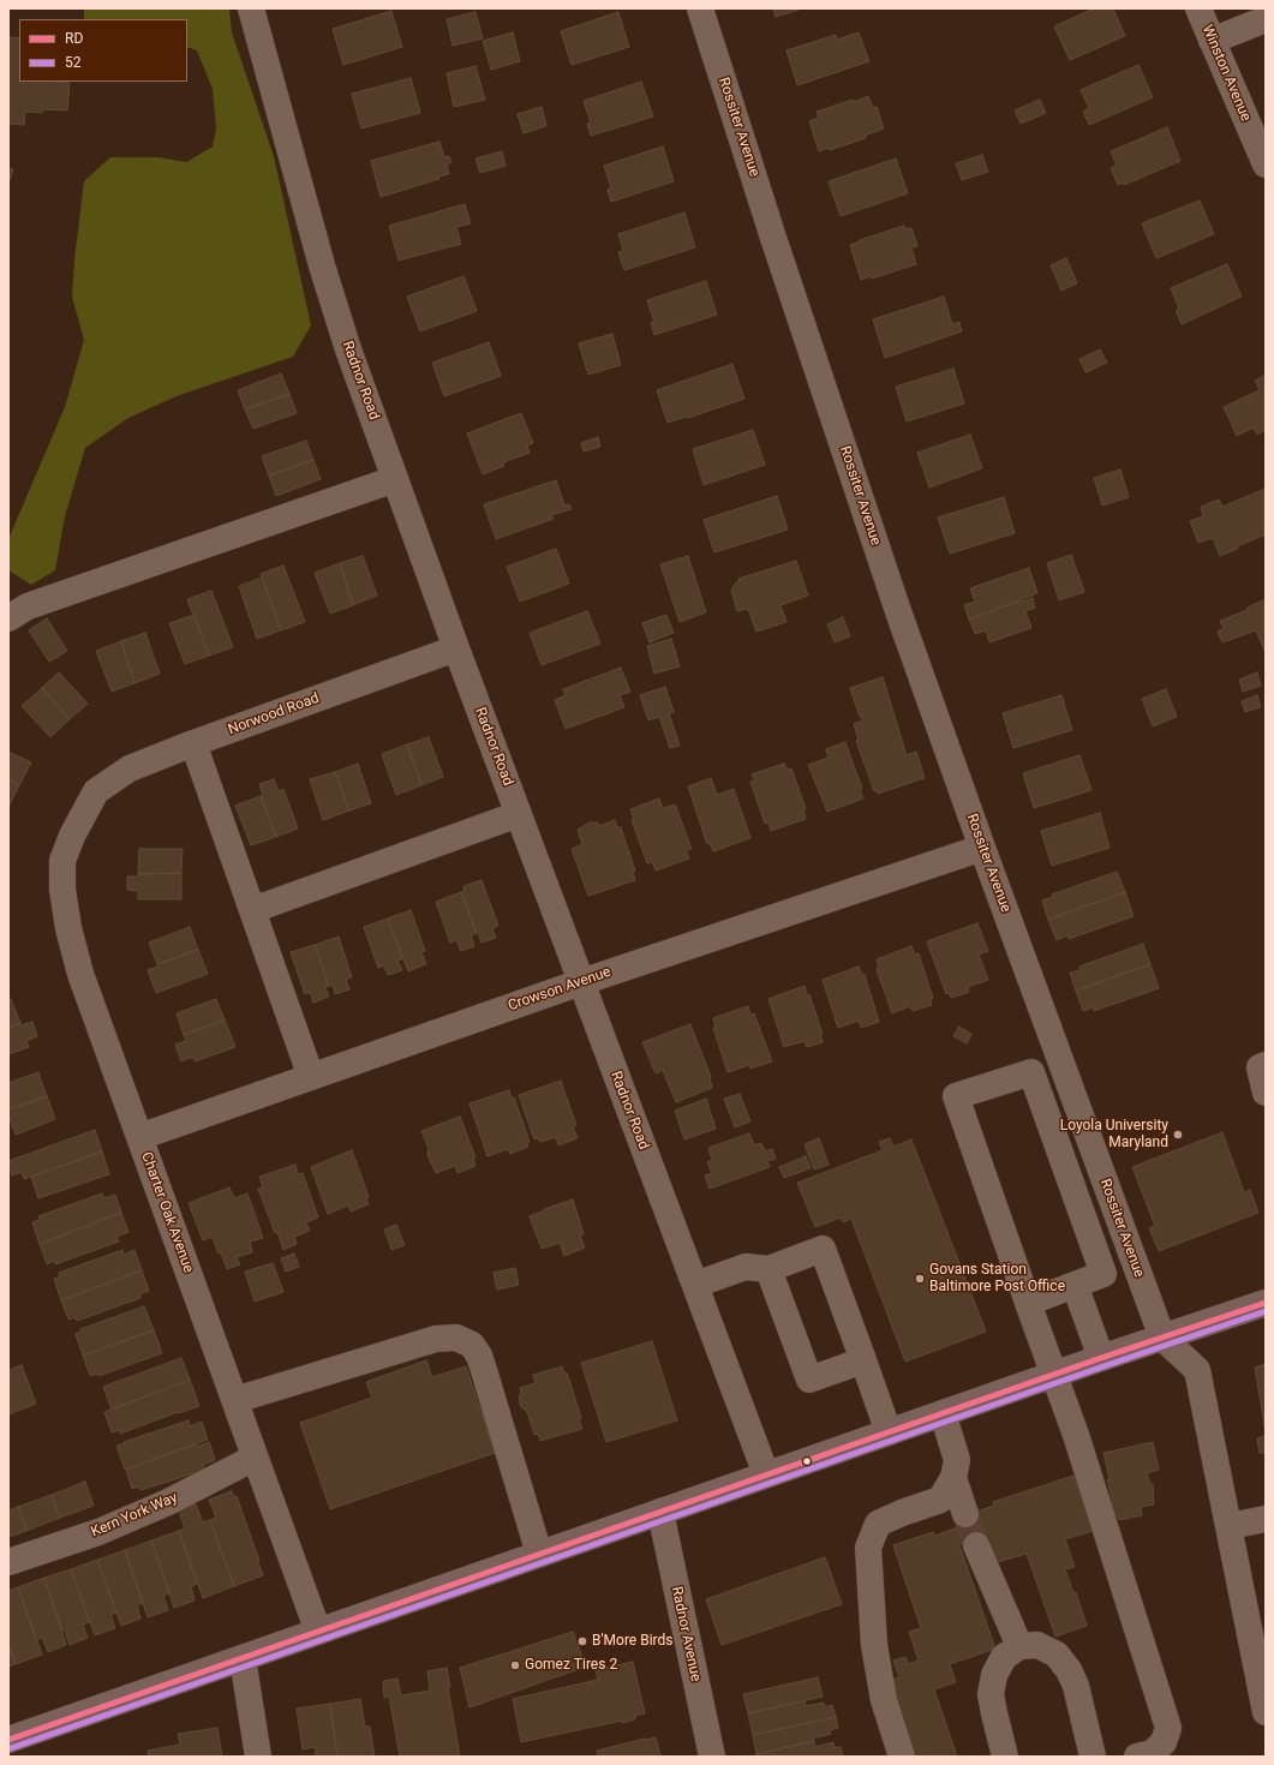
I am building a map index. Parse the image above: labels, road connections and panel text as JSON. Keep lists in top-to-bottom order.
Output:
{
  "streets": {
    "street": [
      "Winston Avenue",
      "Rossiter Avenue",
      "Radnor Road",
      "Norwood Road",
      "Crowson Avenue",
      "Charter Oak Avenue",
      "Kern York Way",
      "Radnor Avenue"
    ]
  },
  "crossings": [
    ["Rossiter Avenue", "Crowson Avenue"],
    ["Radnor Road", "Norwood Road"],
    ["Radnor Road", "Crowson Avenue"],
    ["Norwood Road", "Charter Oak Avenue"],
    ["Crowson Avenue", "Charter Oak Avenue"],
    ["Charter Oak Avenue", "Kern York Way"]
  ],
  "places": [
    "Loyola University Maryland",
    "Govans Station Baltimore Post Office",
    "B'More Birds",
    "Gomez Tires 2"
  ],
  "lines": ["transit line RD", "transit line 52"],
  "legend": ["RD", "52"]
}
